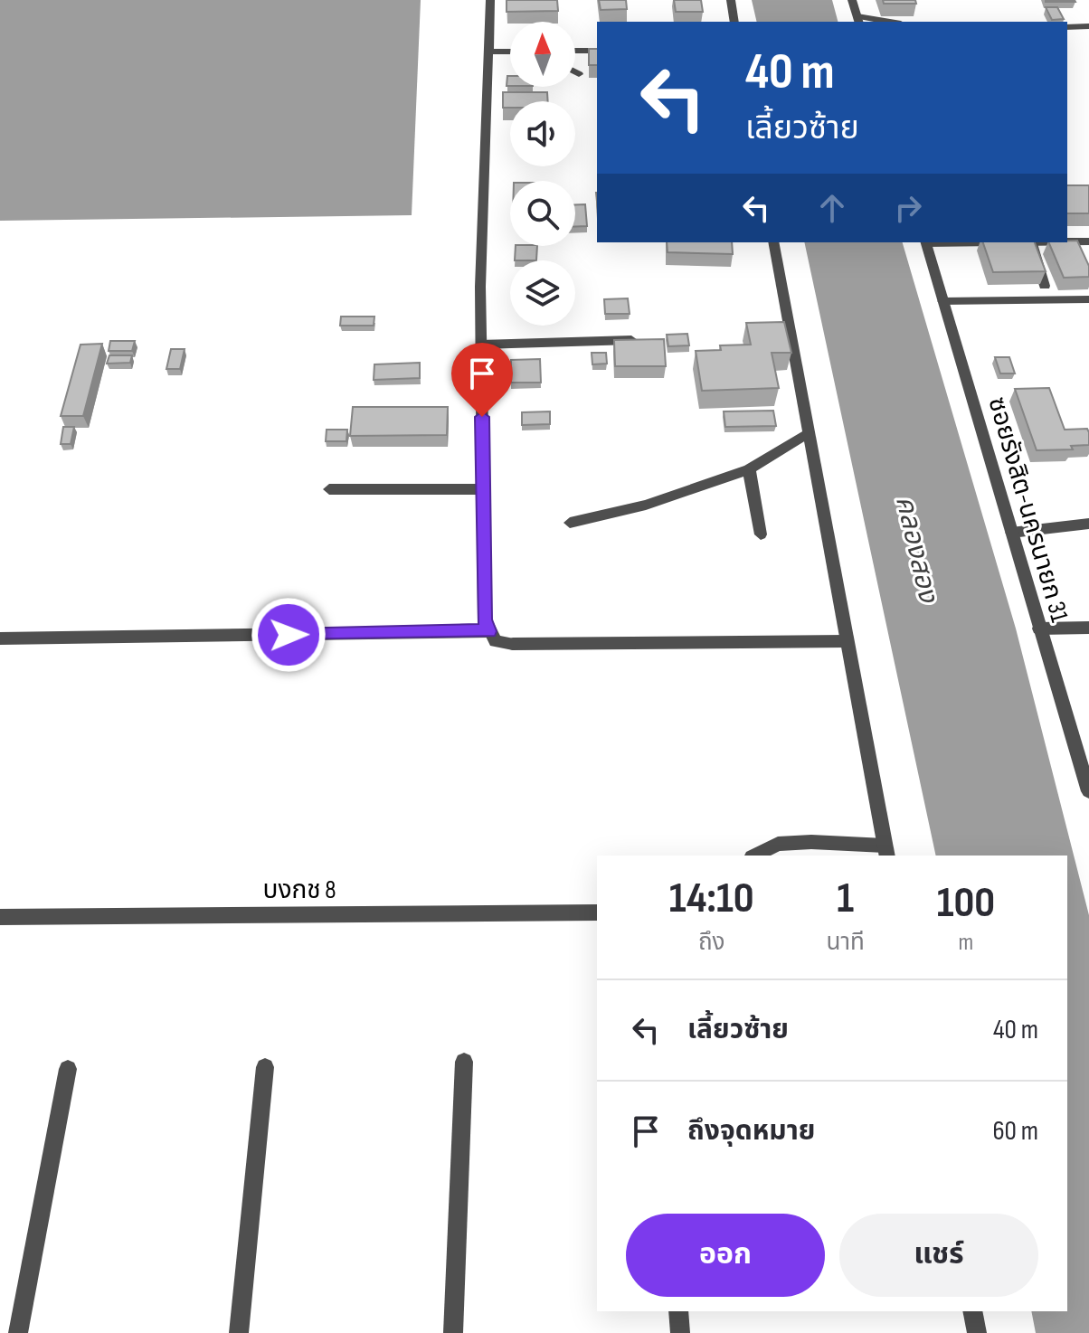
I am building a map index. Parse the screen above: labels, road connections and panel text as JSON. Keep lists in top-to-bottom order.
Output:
{
  "streets": {
    "street": ["ซอยรังสิต-นครนายก 31", "บงกช 8"]
  },
  "water": ["คลองสอง"],
  "north": "top",
  "page": {
    "turn": ["40 m", "เลี้ยวซ้าย"],
    "eta": [
      "14:10",
      "ถึง",
      "1",
      "นาที",
      "100",
      "m"
    ],
    "list": [
      {
        "name": "เลี้ยวซ้าย",
        "value": "40 m"
      },
      {
        "name": "ถึงจุดหมาย",
        "value": "60 m"
      }
    ],
    "buttons": ["ออก", "แชร์"]
  }
}
